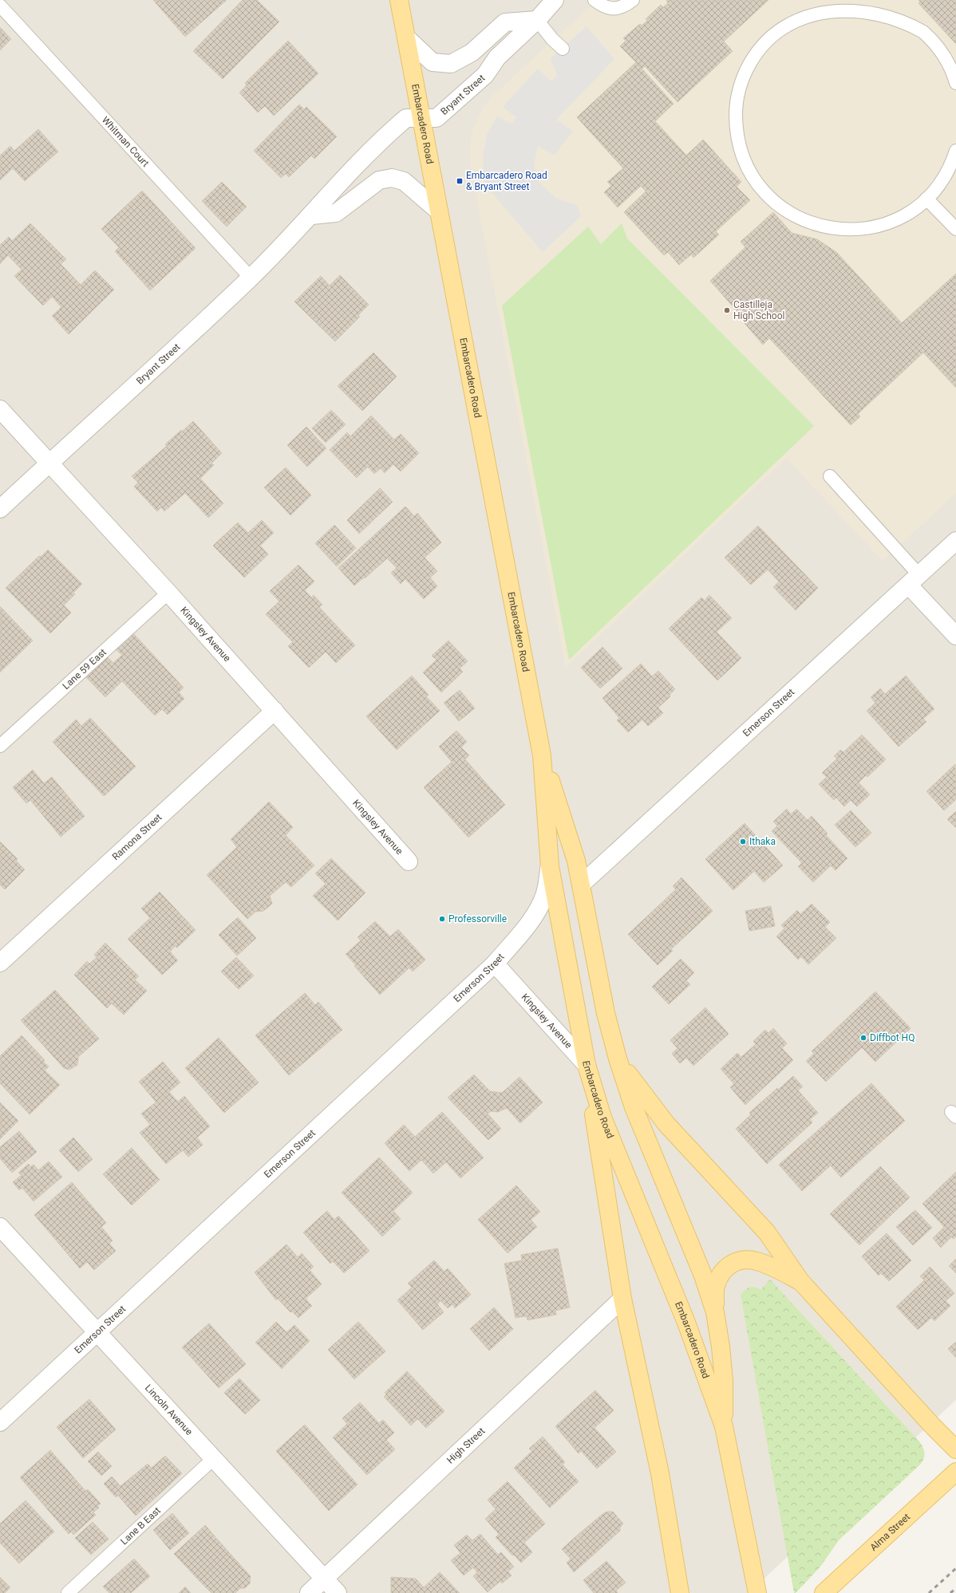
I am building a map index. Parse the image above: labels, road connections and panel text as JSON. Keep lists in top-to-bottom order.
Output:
{
  "streets": {
    "main road": ["Embarcadero Road", "Alma Street"],
    "street": [
      "Bryant Street",
      "Kingsley Avenue",
      "Emerson Street",
      "Ramona Street",
      "Lincoln Avenue",
      "High Street"
    ],
    "lane": ["Whitman Court", "Lane 59 East", "Lane B East"]
  },
  "crossings": [
    ["Bryant Street", "Embarcadero Road"],
    ["Bryant Street", "Whitman Court"],
    ["Bryant Street", "Kingsley Avenue"],
    ["Embarcadero Road", "Kingsley Avenue"],
    ["Embarcadero Road", "Emerson Street"],
    ["Kingsley Avenue", "Lane 59 East"],
    ["Kingsley Avenue", "Emerson Street"],
    ["Kingsley Avenue", "Ramona Street"],
    ["Emerson Street", "Lincoln Avenue"],
    ["Lincoln Avenue", "High Street"],
    ["Lincoln Avenue", "Lane B East"]
  ],
  "places": {
    "transit": ["Embarcadero Road & Bryant Street"],
    "other": [
      "Castilleja High School",
      "Ithaka",
      "Professorville",
      "Diffbot HQ"
    ]
  }
}
